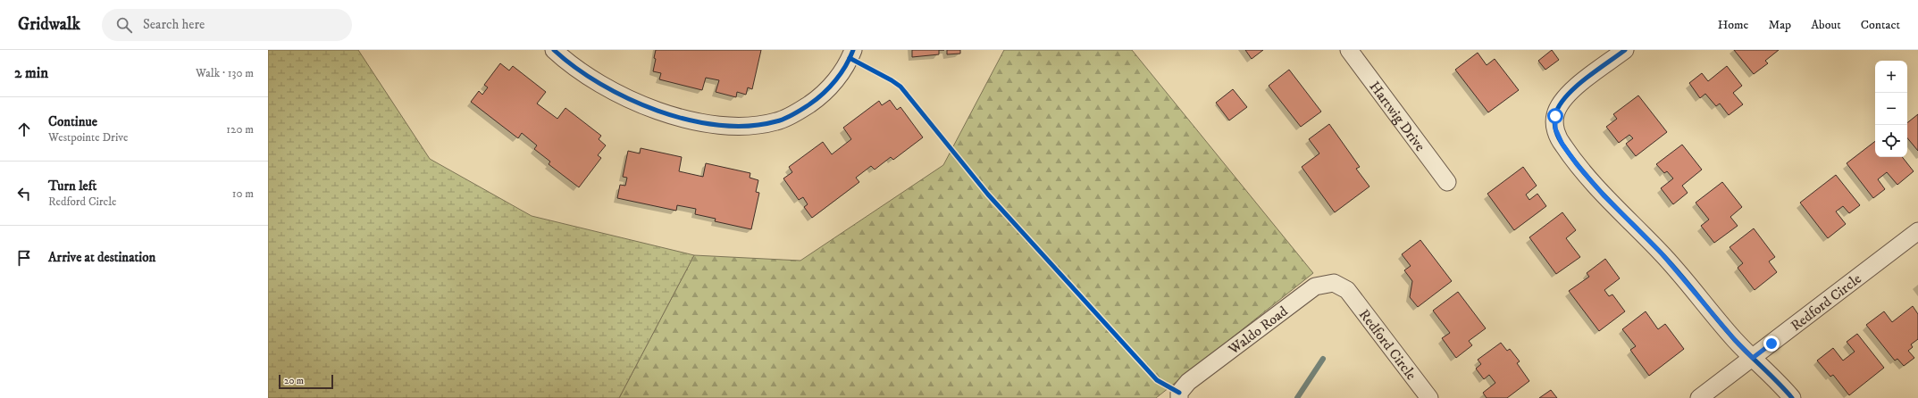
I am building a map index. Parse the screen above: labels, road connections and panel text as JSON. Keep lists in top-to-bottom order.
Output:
{
  "streets": {
    "street": ["Hartwig Drive", "Redford Circle", "Waldo Road"]
  },
  "crossings": [
    ["Redford Circle", "Waldo Road"]
  ],
  "scale_bar": "20 m",
  "page": {
    "header": "Gridwalk",
    "search": "Search here",
    "nav": [
      "Home",
      "Map",
      "About",
      "Contact"
    ],
    "heading": ["2 min", "Walk · 130 m"],
    "map_buttons": ["+", "−"],
    "list": [
      ["Continue", "Westpointe Drive", "120 m"],
      ["Turn left", "Redford Circle", "10 m"],
      "Arrive at destination"
    ],
    "scale": "20 m"
  }
}
